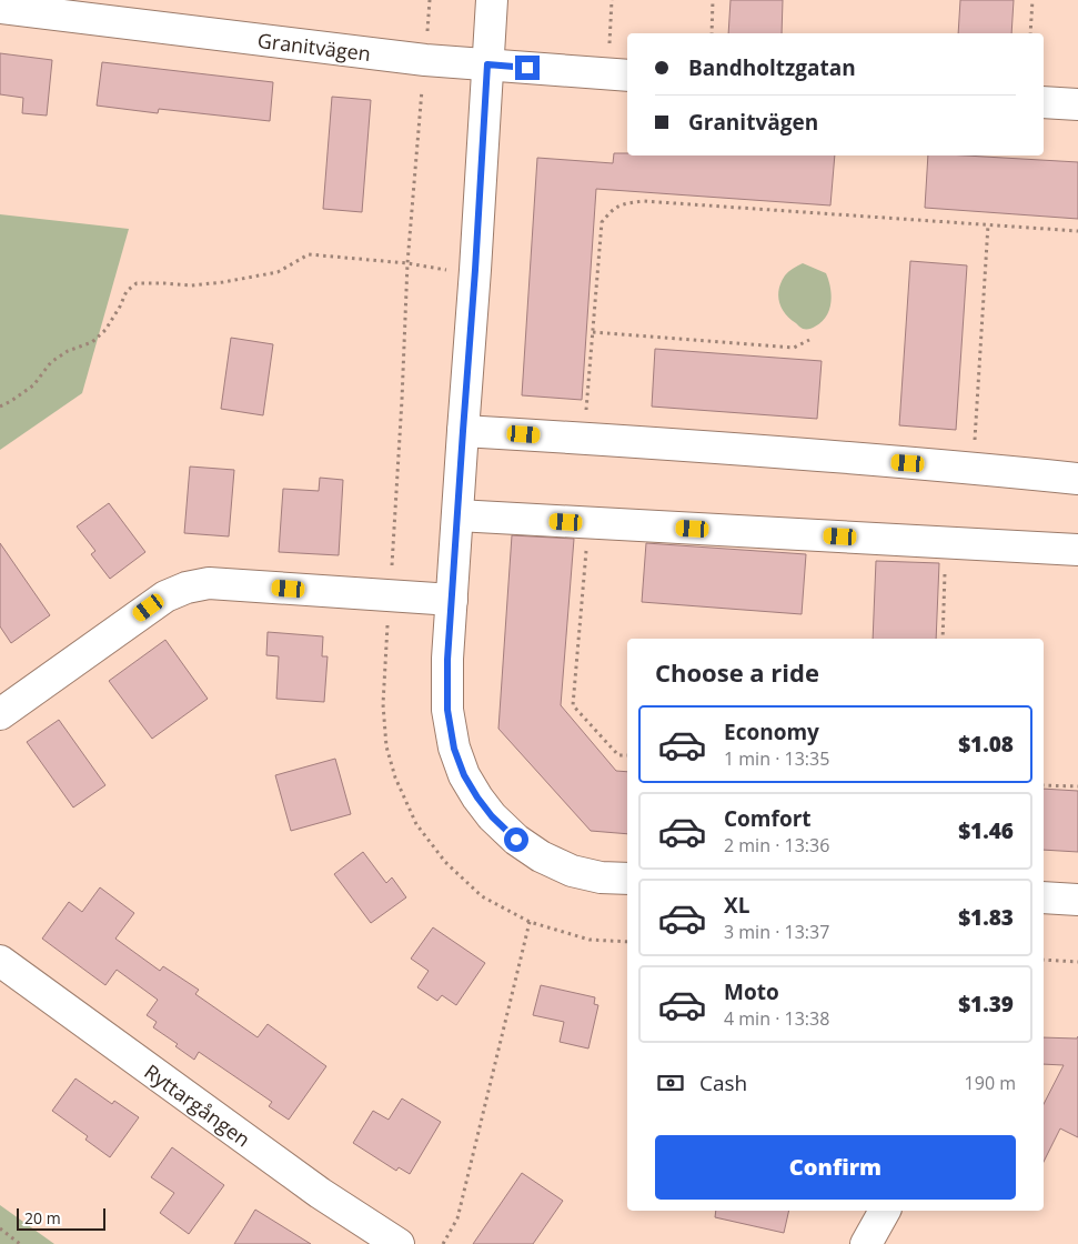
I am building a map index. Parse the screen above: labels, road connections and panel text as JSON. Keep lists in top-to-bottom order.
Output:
{
  "streets": {
    "street": ["Granitvägen", "Ryttargången"]
  },
  "scale_bar": "20 m",
  "page": {
    "banner": ["Bandholtzgatan", "Granitvägen"],
    "heading": "Choose a ride",
    "list": [
      {
        "name": "Economy",
        "note": "1 min · 13:35",
        "value": "$1.08"
      },
      {
        "name": "Comfort",
        "note": "2 min · 13:36",
        "value": "$1.46"
      },
      {
        "name": "XL",
        "note": "3 min · 13:37",
        "value": "$1.83"
      },
      {
        "name": "Moto",
        "note": "4 min · 13:38",
        "value": "$1.39"
      }
    ],
    "pay": ["Cash", "190 m"],
    "buttons": "Confirm",
    "scale": "20 m"
  }
}
